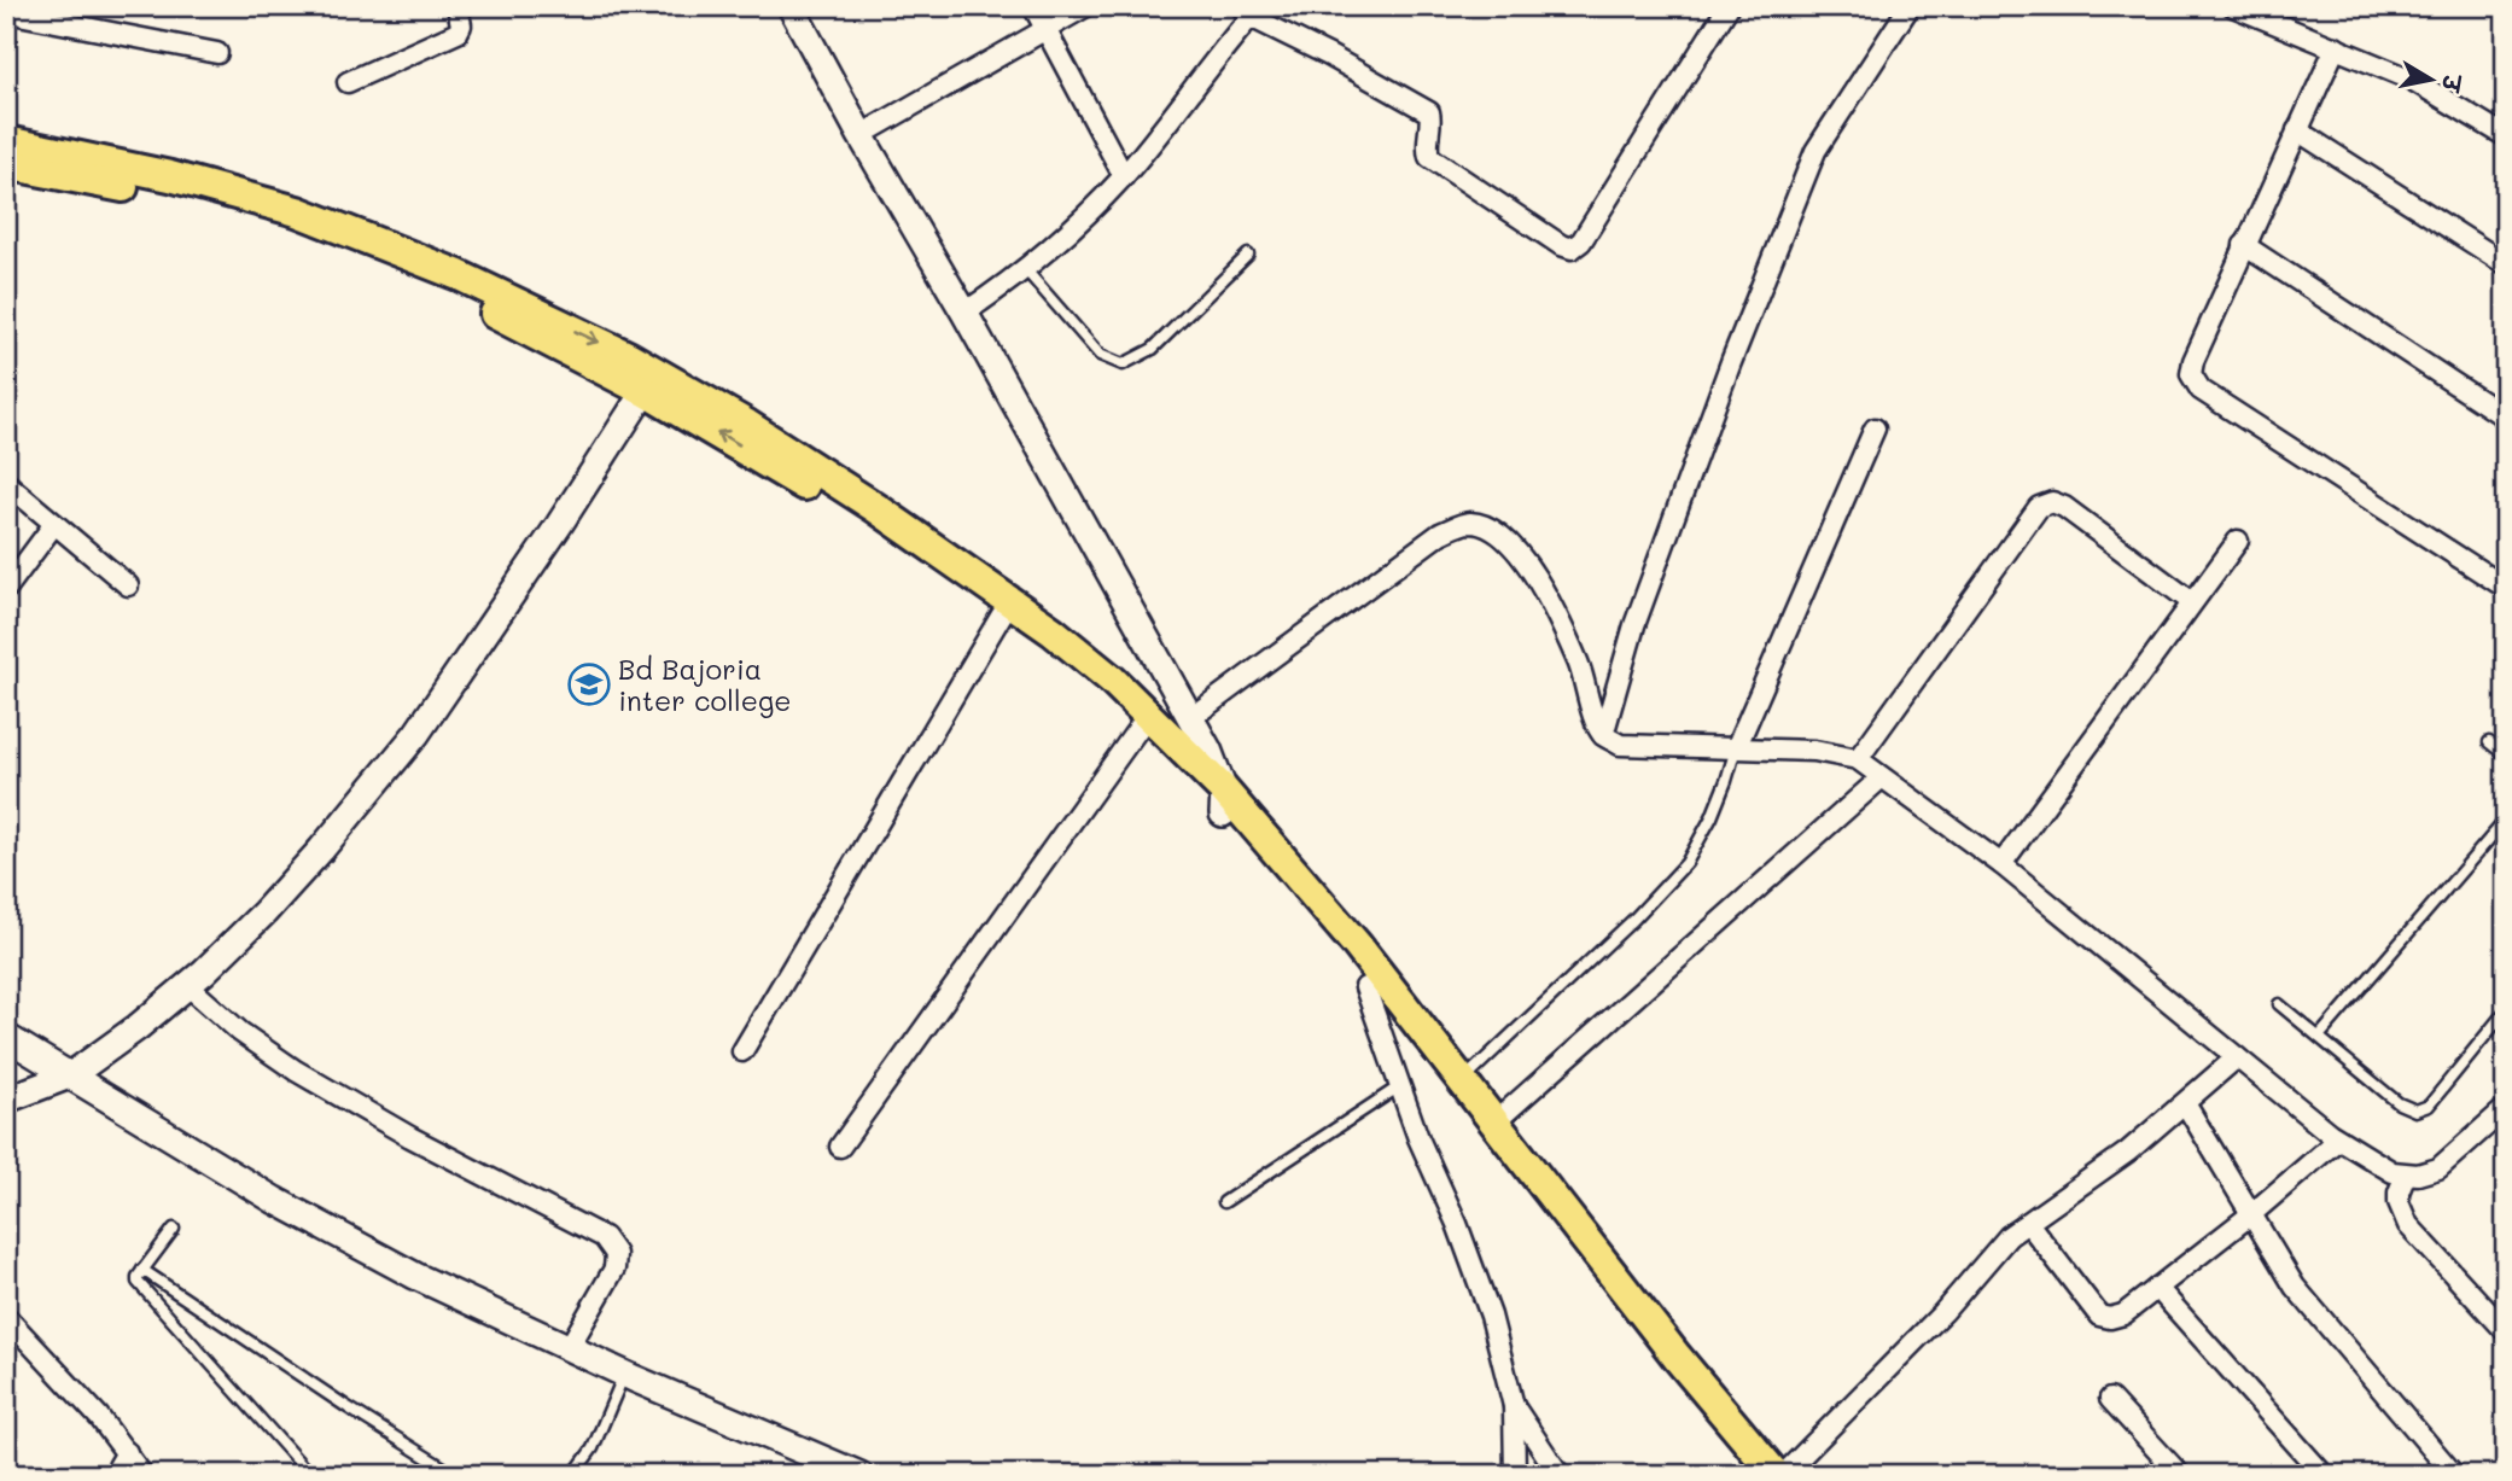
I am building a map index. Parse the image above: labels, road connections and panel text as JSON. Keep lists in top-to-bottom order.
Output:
{
  "places": {
    "school or university": ["Bd Bajoria inter college"]
  },
  "north": "right"
}
